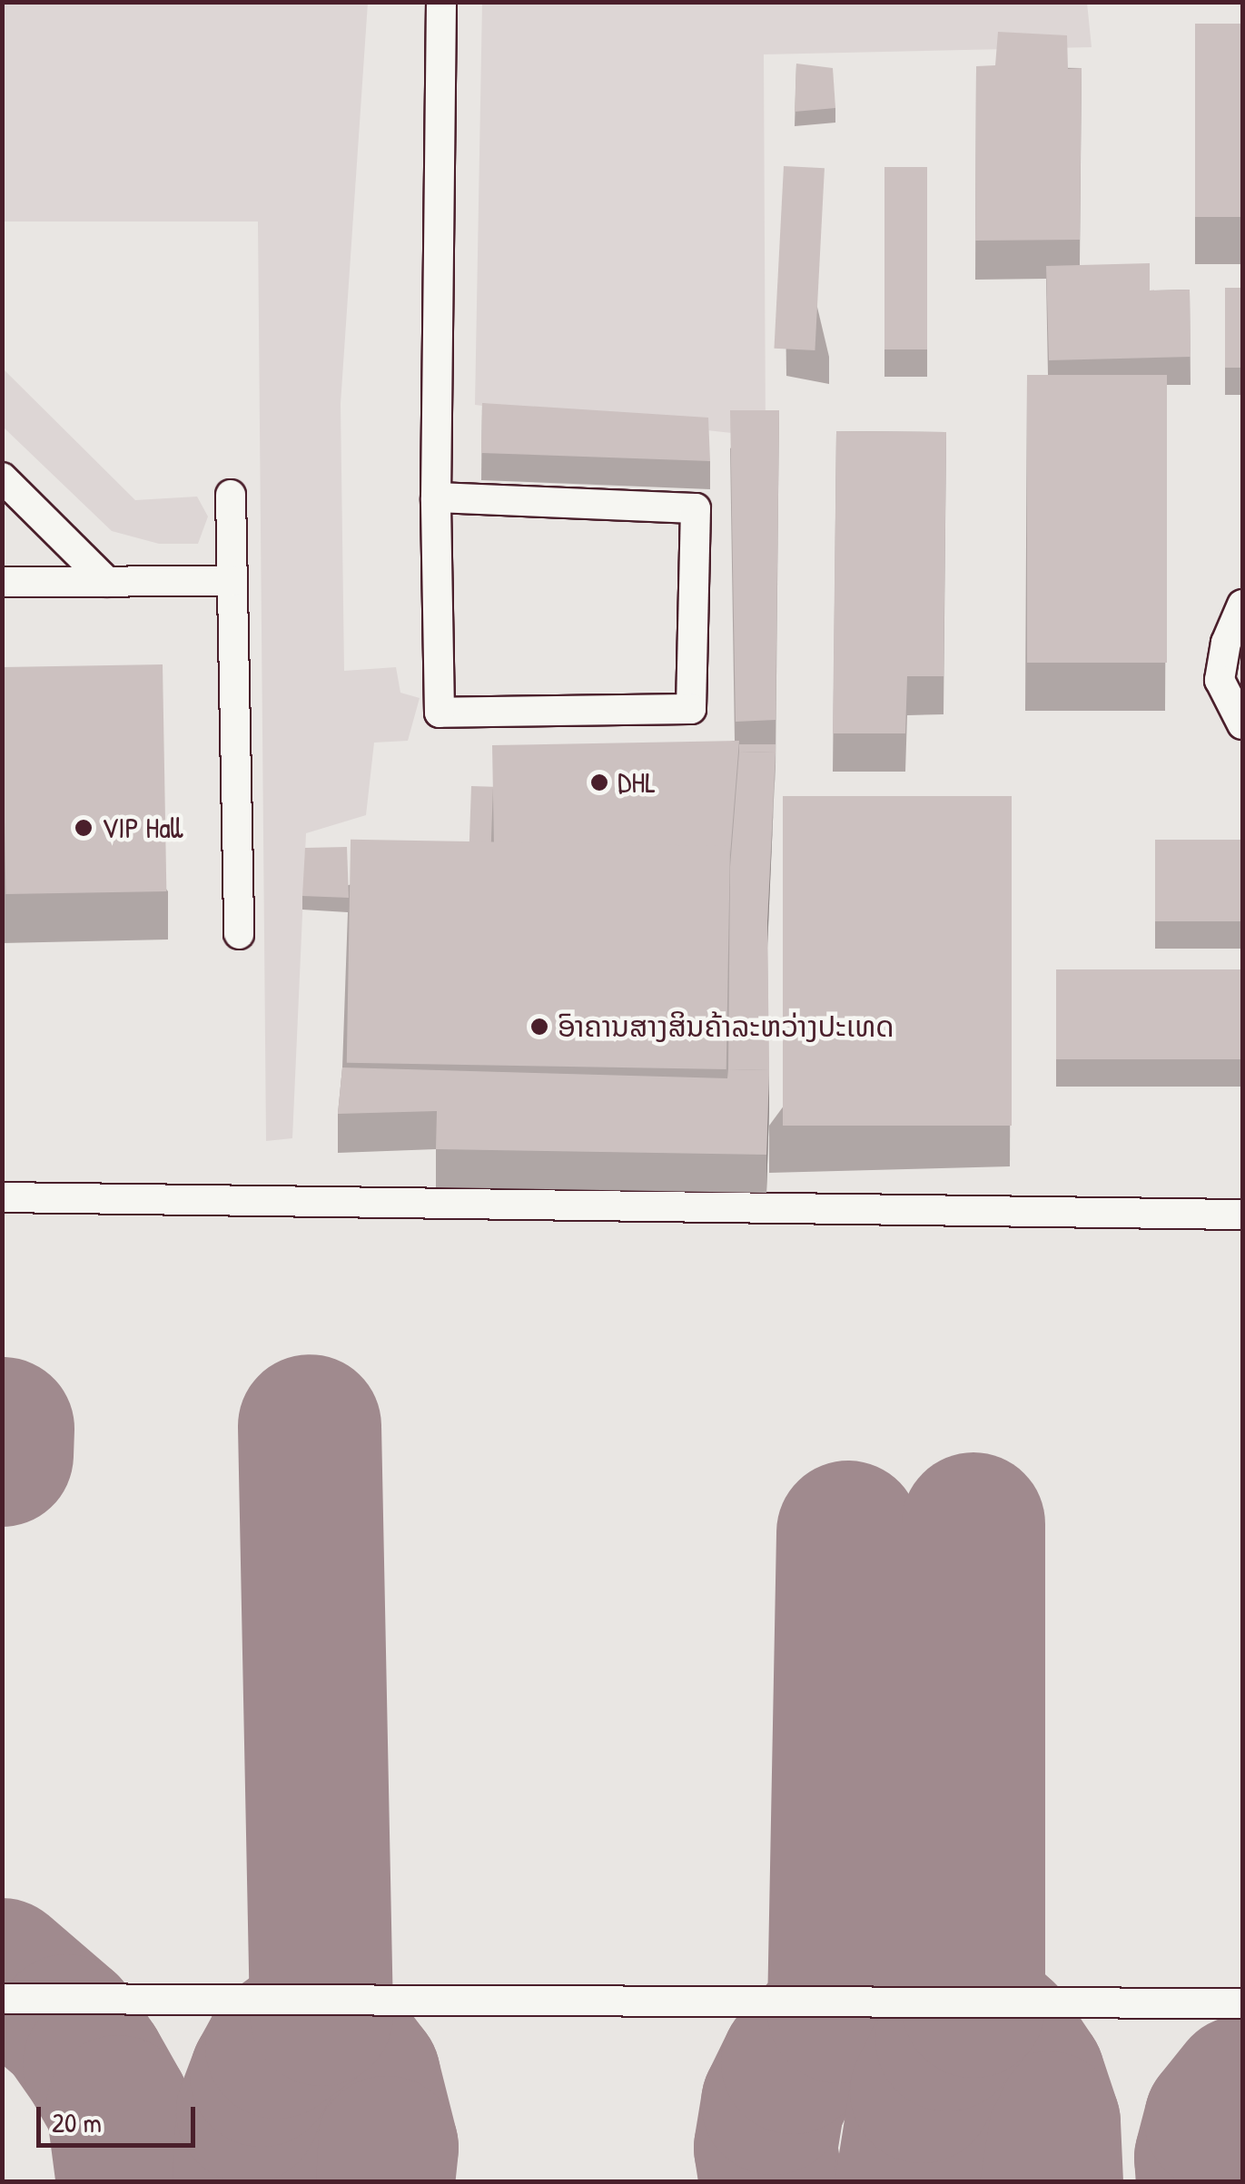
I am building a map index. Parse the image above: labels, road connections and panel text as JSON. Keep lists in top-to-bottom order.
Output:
{
  "places": ["DHL", "VIP Hall", "ົອາຄານສາງສິນຄ້າລະຫວ່າງປະເທດ"],
  "scale_bar": "20 m"
}
